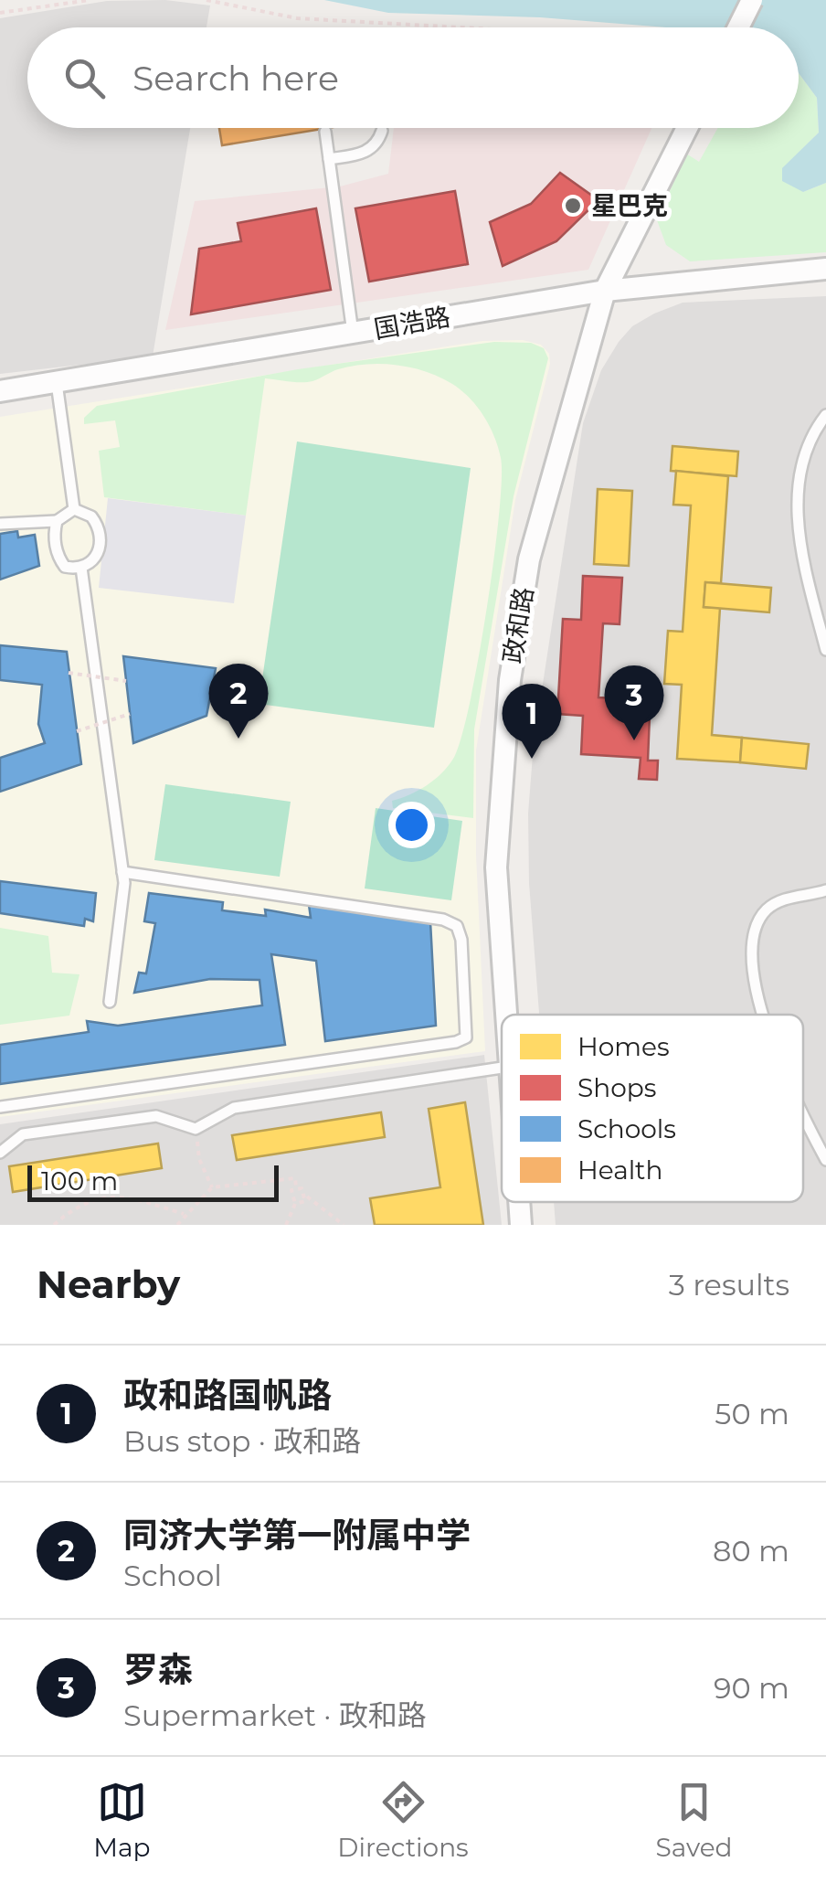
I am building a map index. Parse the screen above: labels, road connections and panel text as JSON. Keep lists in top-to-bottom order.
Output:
{
  "streets": {
    "street": ["国浩路", "政和路"]
  },
  "crossings": [
    ["国浩路", "政和路"]
  ],
  "places": ["星巴克"],
  "legend": [
    "Homes",
    "Shops",
    "Schools",
    "Health"
  ],
  "scale_bar": "100 m",
  "page": {
    "search": "Search here",
    "pins": ["2", "3", "1"],
    "scale": "100 m",
    "heading": ["Nearby", "3 results"],
    "list": [
      {
        "mark": "1",
        "name": "政和路国帆路",
        "note": "Bus stop · 政和路",
        "value": "50 m"
      },
      {
        "mark": "2",
        "name": "同济大学第一附属中学",
        "note": "School",
        "value": "80 m"
      },
      {
        "mark": "3",
        "name": "罗森",
        "note": "Supermarket · 政和路",
        "value": "90 m"
      }
    ],
    "nav": ["Map", "Directions", "Saved"]
  }
}
